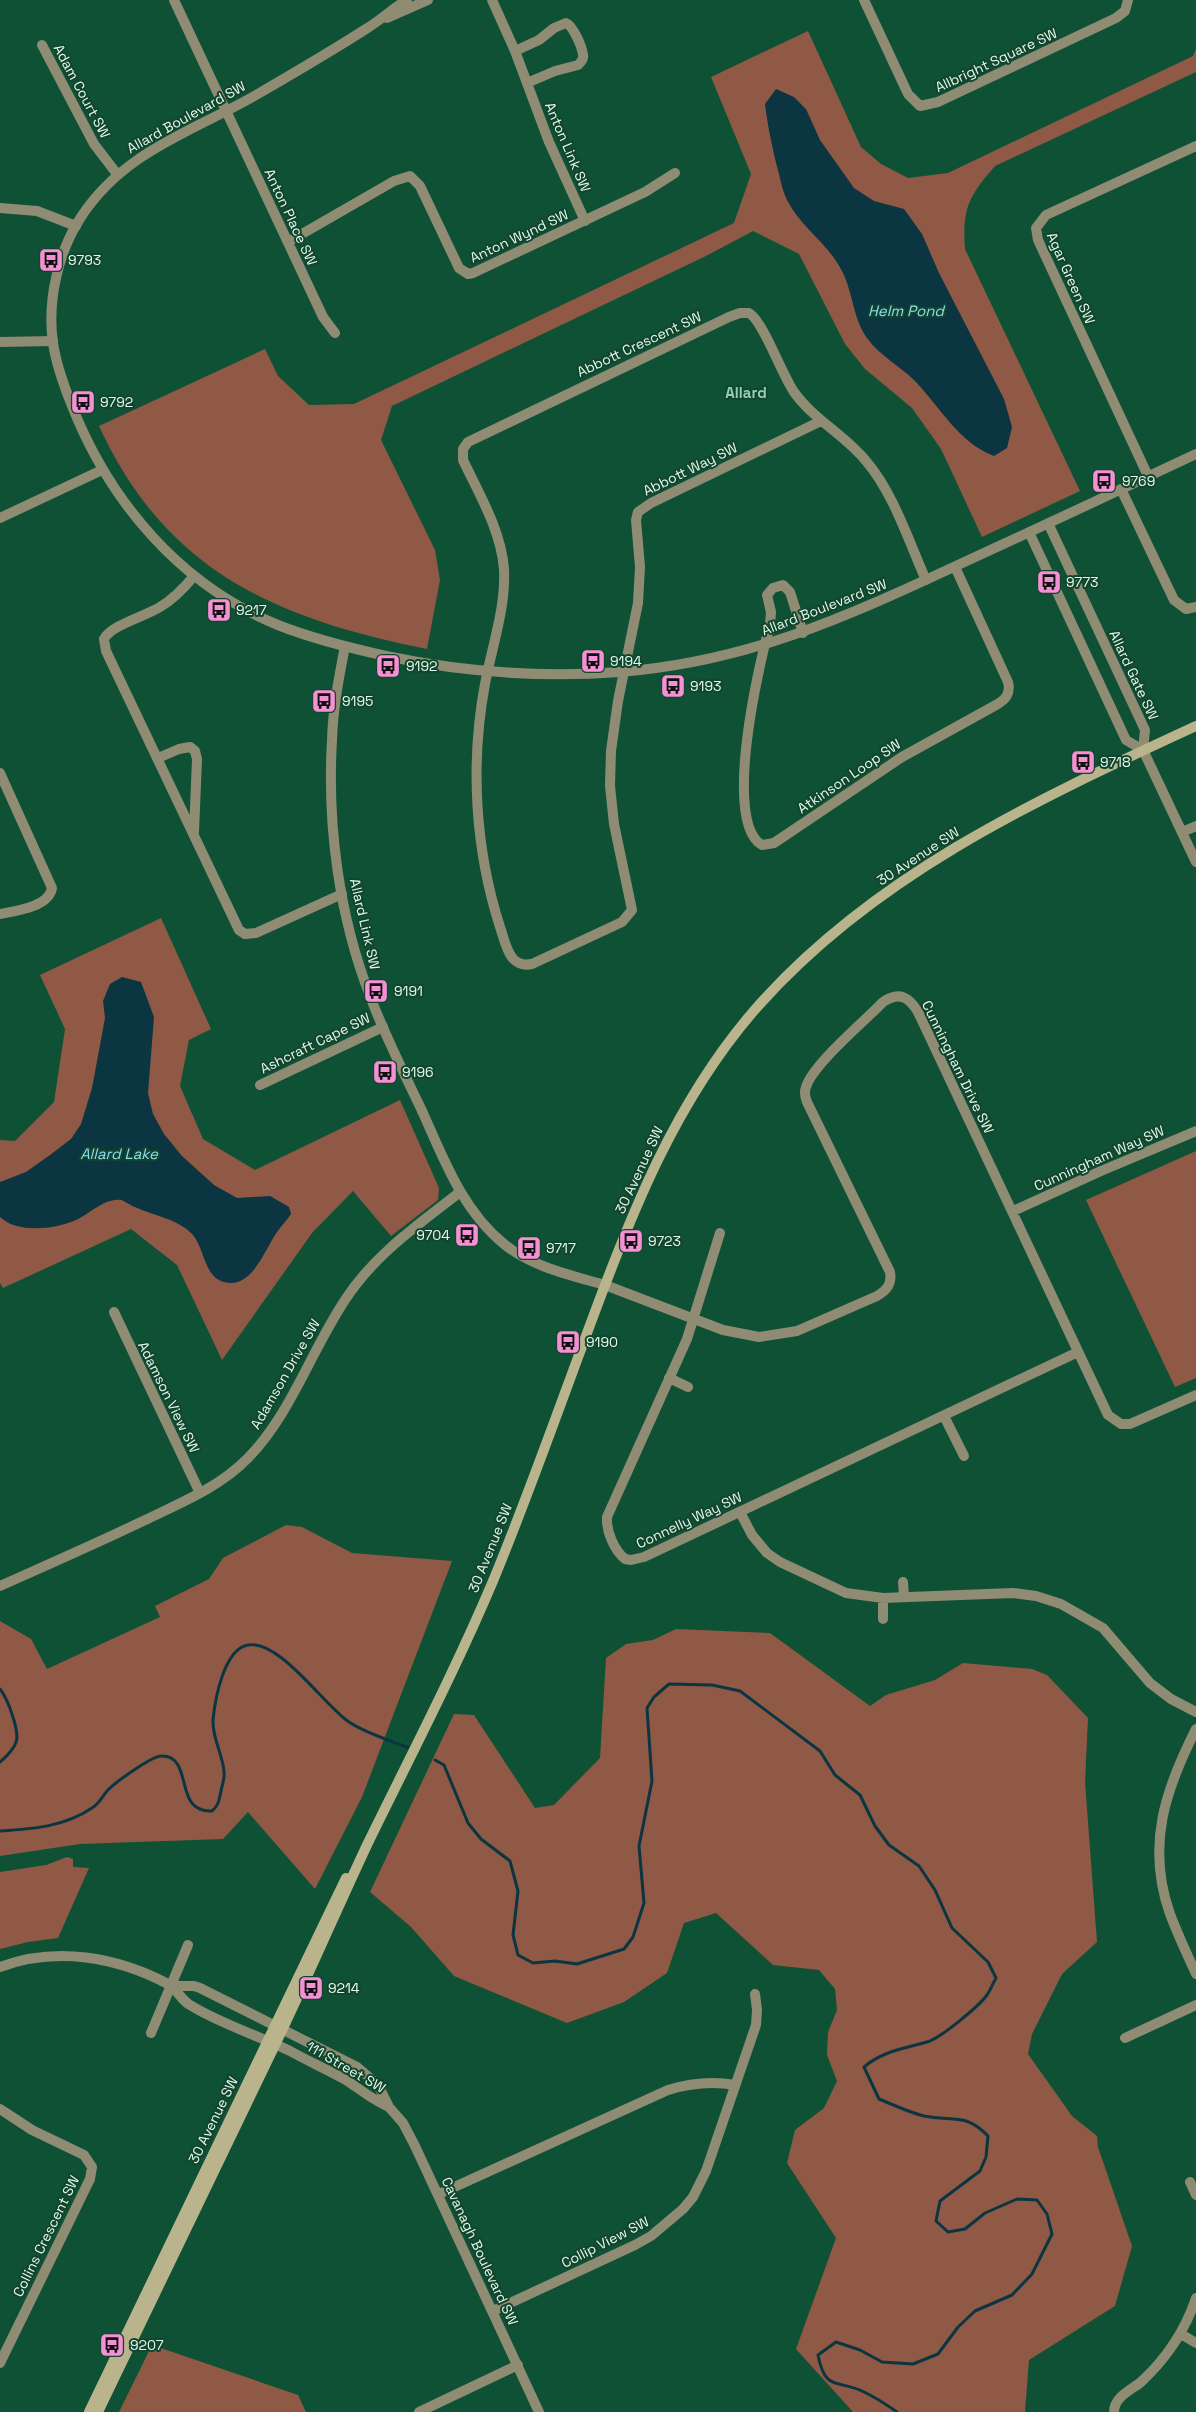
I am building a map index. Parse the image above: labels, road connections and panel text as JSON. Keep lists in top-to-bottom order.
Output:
{
  "streets": {
    "main road": ["30 Avenue SW"],
    "street": [
      "Allbright Square SW",
      "Adam Court SW",
      "Allard Boulevard SW",
      "Anton Link SW",
      "Anton Place SW",
      "Anton Wynd SW",
      "Agar Green SW",
      "Abbott Crescent SW",
      "Abbott Way SW",
      "Allard Gate SW",
      "Atkinson Loop SW",
      "Allard Link SW",
      "Ashcraft Cape SW",
      "Cunningham Drive SW",
      "Cunningham Way SW",
      "Adamson Drive SW",
      "Adamson View SW",
      "Connelly Way SW",
      "111 Street SW",
      "Collins Crescent SW",
      "Collip View SW",
      "Cavanagh Boulevard SW"
    ]
  },
  "crossings": [
    ["Adam Court SW", "Allard Boulevard SW"],
    ["Allard Boulevard SW", "Anton Place SW"],
    ["Allard Boulevard SW", "Agar Green SW"],
    ["Allard Boulevard SW", "Abbott Crescent SW"],
    ["Allard Boulevard SW", "Abbott Way SW"],
    ["Allard Boulevard SW", "Allard Gate SW"],
    ["Allard Boulevard SW", "Atkinson Loop SW"],
    ["Allard Boulevard SW", "Allard Link SW"],
    ["Anton Link SW", "Anton Wynd SW"],
    ["Anton Place SW", "Anton Wynd SW"],
    ["Abbott Crescent SW", "Abbott Way SW"],
    ["Allard Gate SW", "30 Avenue SW"],
    ["30 Avenue SW", "Allard Link SW"],
    ["30 Avenue SW", "Cunningham Drive SW"],
    ["30 Avenue SW", "111 Street SW"],
    ["Allard Link SW", "Ashcraft Cape SW"],
    ["Allard Link SW", "Cunningham Drive SW"],
    ["Allard Link SW", "Adamson Drive SW"],
    ["Cunningham Drive SW", "Cunningham Way SW"],
    ["Cunningham Drive SW", "Connelly Way SW"],
    ["Adamson Drive SW", "Adamson View SW"],
    ["111 Street SW", "Cavanagh Boulevard SW"],
    ["Collip View SW", "Cavanagh Boulevard SW"]
  ],
  "districts": ["Allard"],
  "water": ["Helm Pond", "Allard Lake"],
  "places": {
    "bus stop": [
      "9793",
      "9792",
      "9769",
      "9773",
      "9217",
      "9194",
      "9192",
      "9193",
      "9195",
      "9718",
      "9191",
      "9196",
      "9704",
      "9723",
      "9717",
      "9190",
      "9214",
      "9207"
    ]
  }
}
